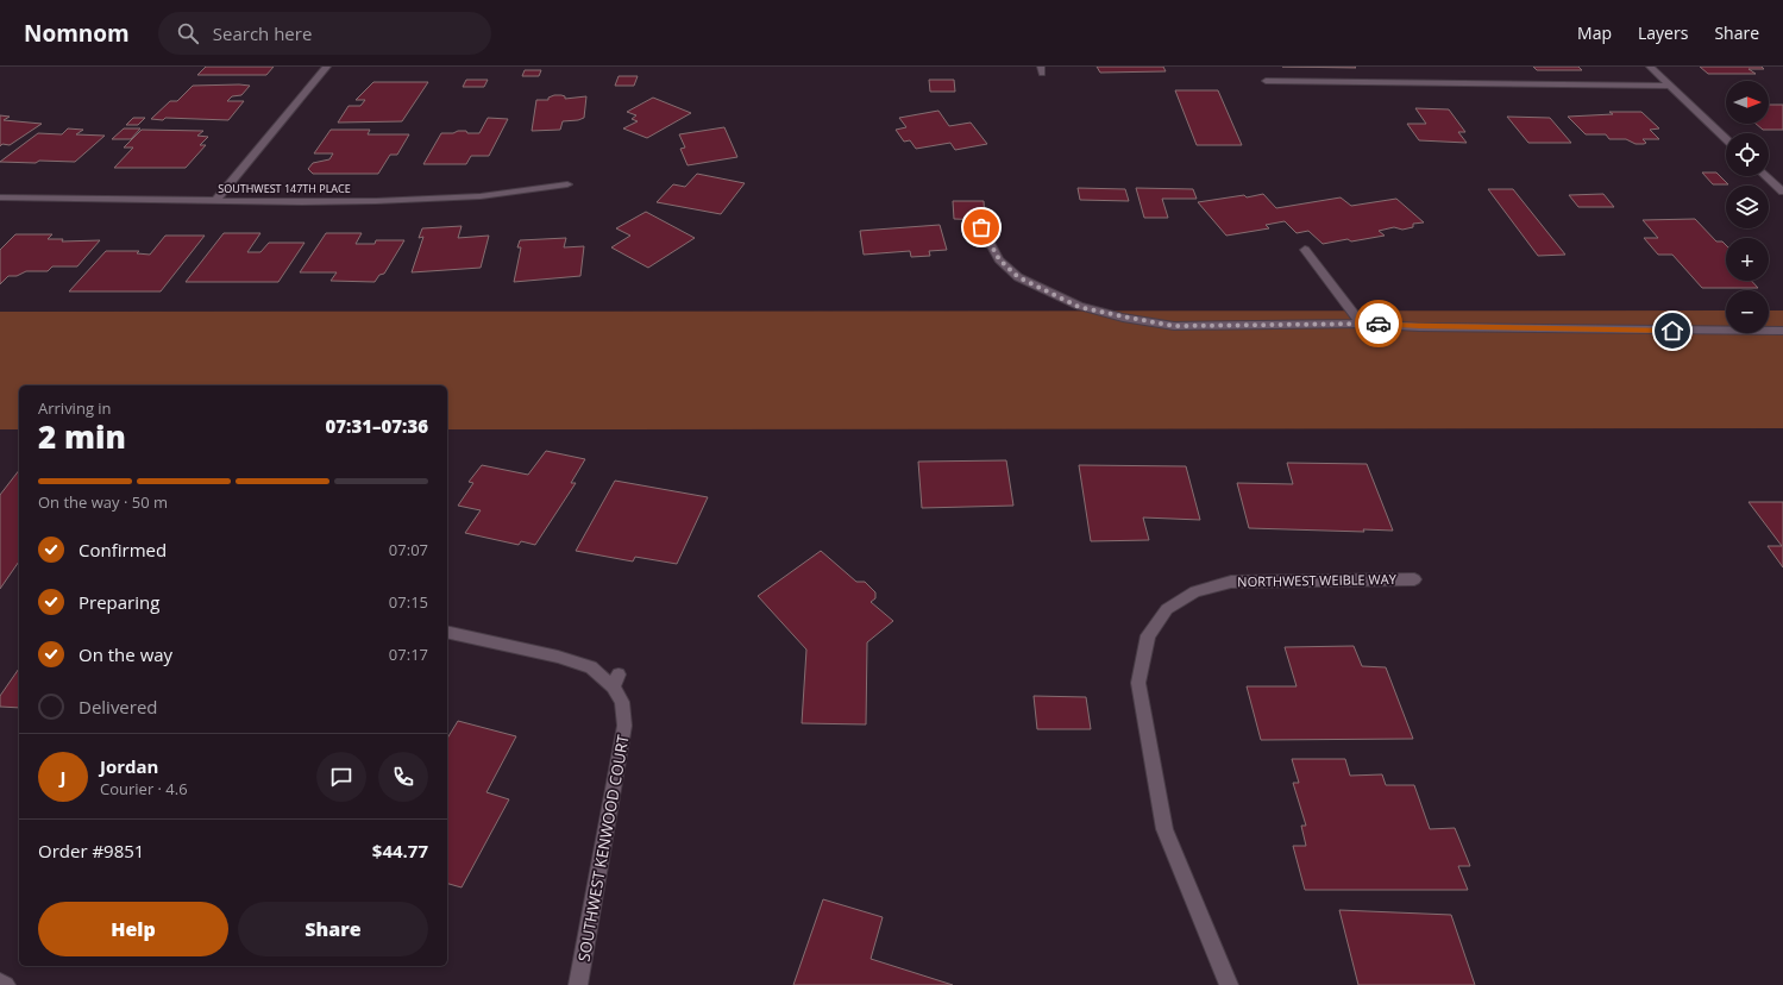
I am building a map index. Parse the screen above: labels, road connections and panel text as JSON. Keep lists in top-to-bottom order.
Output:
{
  "streets": {
    "street": ["SOUTHWEST 147TH PLACE", "NORTHWEST WEIBLE WAY", "SOUTHWEST KENWOOD COURT"]
  },
  "north": "right",
  "page": {
    "header": "Nomnom",
    "search": "Search here",
    "nav": ["Map", "Layers", "Share"],
    "map_buttons": ["+", "−"],
    "heading": ["2 min", "Arriving in", "07:31–07:36"],
    "panel": [
      "Jordan",
      "Courier · 4.6",
      "Order #9851",
      "$44.77"
    ],
    "bar": "On the way · 50 m",
    "list": [
      ["Confirmed", "07:07"],
      ["Preparing", "07:15"],
      ["On the way", "07:17"],
      "Delivered"
    ],
    "round": "J",
    "buttons": ["Help", "Share"]
  }
}
